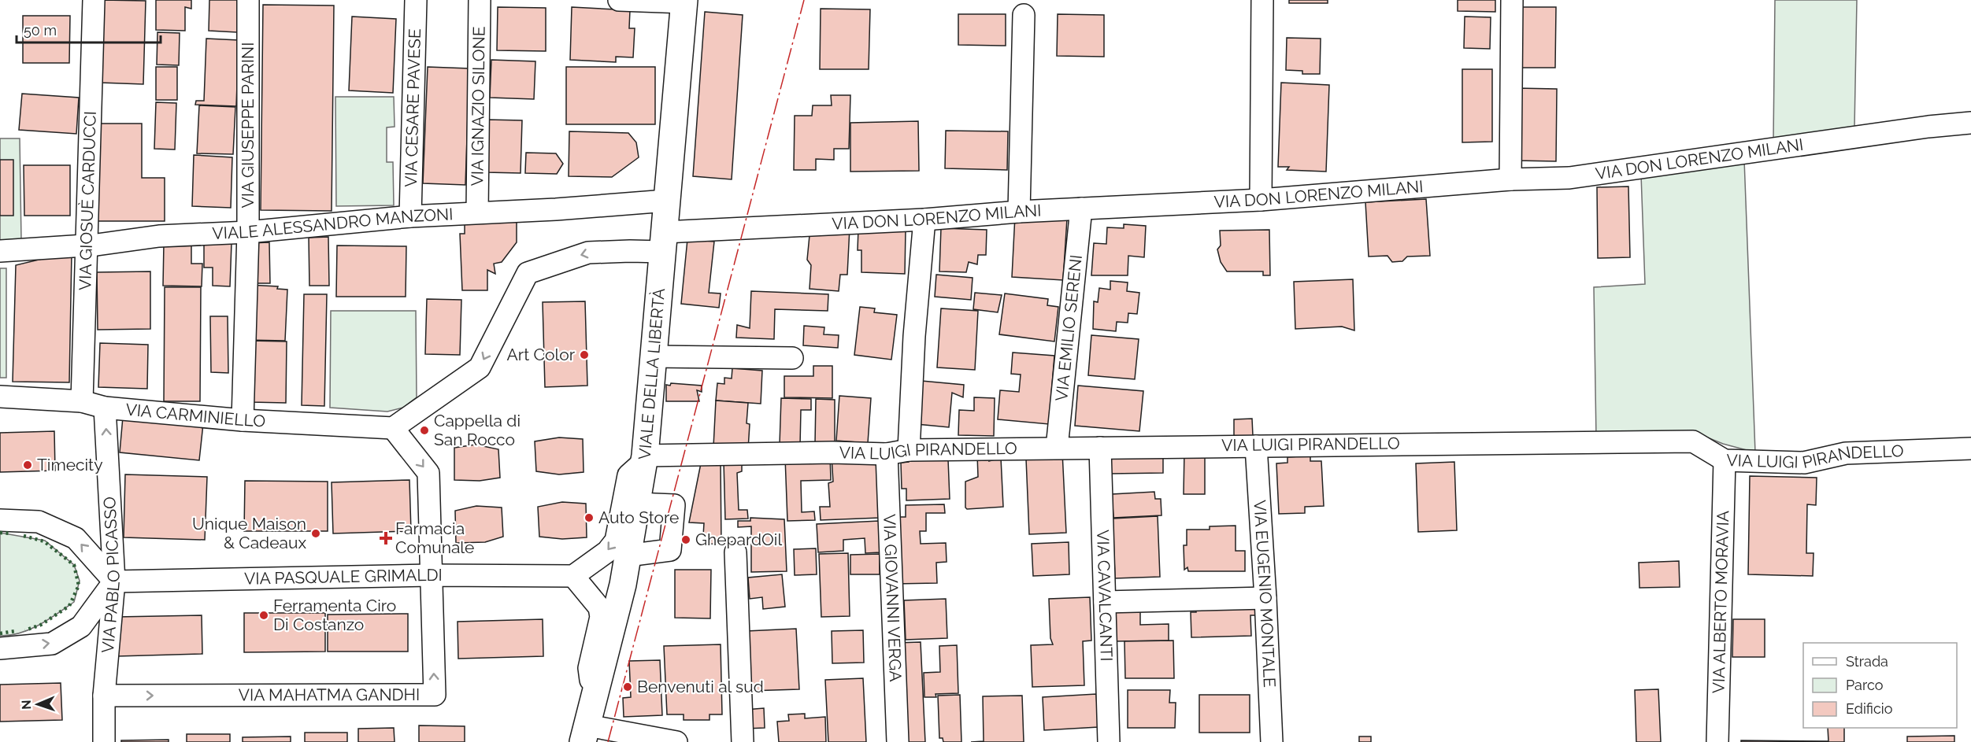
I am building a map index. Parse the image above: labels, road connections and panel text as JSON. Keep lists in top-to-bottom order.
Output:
{
  "streets": {
    "main road": ["VIALE DELLA LIBERTÀ"],
    "street": [
      "VIA IGNAZIO SILONE",
      "VIA CESARE PAVESE",
      "VIA GIUSEPPE PARINI",
      "VIA DON LORENZO MILANI",
      "VIA GIOSUÈ CARDUCCI",
      "VIALE ALESSANDRO MANZONI",
      "VIA EMILIO SERENI",
      "VIA CARMINIELLO",
      "VIA LUIGI PIRANDELLO",
      "VIA PABLO PICASSO",
      "VIA PASQUALE GRIMALDI",
      "VIA EUGENIO MONTALE",
      "VIA CAVALCANTI",
      "VIA GIOVANNI VERGA",
      "VIA ALBERTO MORAVIA",
      "VIA MAHATMA GANDHI"
    ]
  },
  "crossings": [
    ["VIA IGNAZIO SILONE", "VIALE ALESSANDRO MANZONI"],
    ["VIA CESARE PAVESE", "VIALE ALESSANDRO MANZONI"],
    ["VIA GIUSEPPE PARINI", "VIALE ALESSANDRO MANZONI"],
    ["VIA GIUSEPPE PARINI", "VIA CARMINIELLO"],
    ["VIA DON LORENZO MILANI", "VIA EMILIO SERENI"],
    ["VIA DON LORENZO MILANI", "VIALE DELLA LIBERTÀ"],
    ["VIA GIOSUÈ CARDUCCI", "VIALE ALESSANDRO MANZONI"],
    ["VIA GIOSUÈ CARDUCCI", "VIA CARMINIELLO"],
    ["VIALE ALESSANDRO MANZONI", "VIALE DELLA LIBERTÀ"],
    ["VIA EMILIO SERENI", "VIA LUIGI PIRANDELLO"],
    ["VIALE DELLA LIBERTÀ", "VIA LUIGI PIRANDELLO"],
    ["VIA CARMINIELLO", "VIA PABLO PICASSO"],
    ["VIA LUIGI PIRANDELLO", "VIA EUGENIO MONTALE"],
    ["VIA LUIGI PIRANDELLO", "VIA CAVALCANTI"],
    ["VIA LUIGI PIRANDELLO", "VIA GIOVANNI VERGA"],
    ["VIA LUIGI PIRANDELLO", "VIA ALBERTO MORAVIA"],
    ["VIA PABLO PICASSO", "VIA PASQUALE GRIMALDI"],
    ["VIA PABLO PICASSO", "VIA MAHATMA GANDHI"],
    ["VIA PASQUALE GRIMALDI", "VIA MAHATMA GANDHI"]
  ],
  "one_way": ["VIA PABLO PICASSO"],
  "places": {
    "other": [
      "Art Color",
      "Cappella di San Rocco",
      "Timecity",
      "Auto Store",
      "Unique Maison & Cadeaux",
      "GhepardOil",
      "Ferramenta Ciro Di Costanzo",
      "Benvenuti al sud"
    ],
    "health": ["Farmacia Comunale"]
  },
  "legend": ["Strada", "Parco", "Edificio"],
  "scale_bar": "50 m",
  "north": "left"
}
